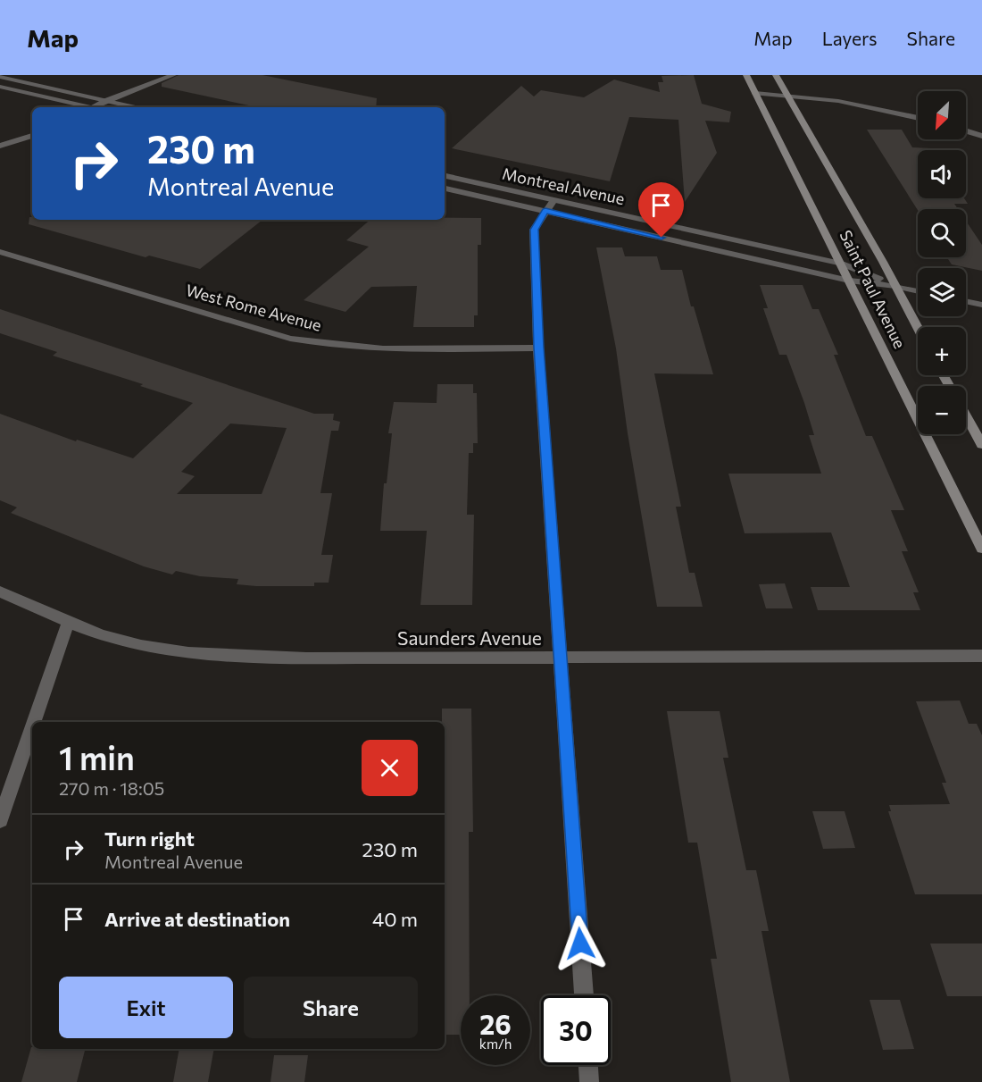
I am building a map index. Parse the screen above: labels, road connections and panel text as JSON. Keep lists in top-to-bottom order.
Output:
{
  "streets": {
    "main road": ["Saint Paul Avenue"],
    "street": ["Montreal Avenue", "West Rome Avenue", "Saunders Avenue"]
  },
  "crossings": [
    ["Montreal Avenue", "Saint Paul Avenue"]
  ],
  "north": "bottom left",
  "page": {
    "header": "Map",
    "nav": ["Map", "Layers", "Share"],
    "map_buttons": ["+", "−"],
    "turn": ["230 m", "Montreal Avenue"],
    "heading": ["1 min", "270 m · 18:05"],
    "list": [
      {
        "name": "Turn right",
        "note": "Montreal Avenue",
        "value": "230 m"
      },
      {
        "name": "Arrive at destination",
        "value": "40 m"
      }
    ],
    "buttons": ["Exit", "Share"],
    "speed": "26 km/h",
    "limit": "30"
  }
}
